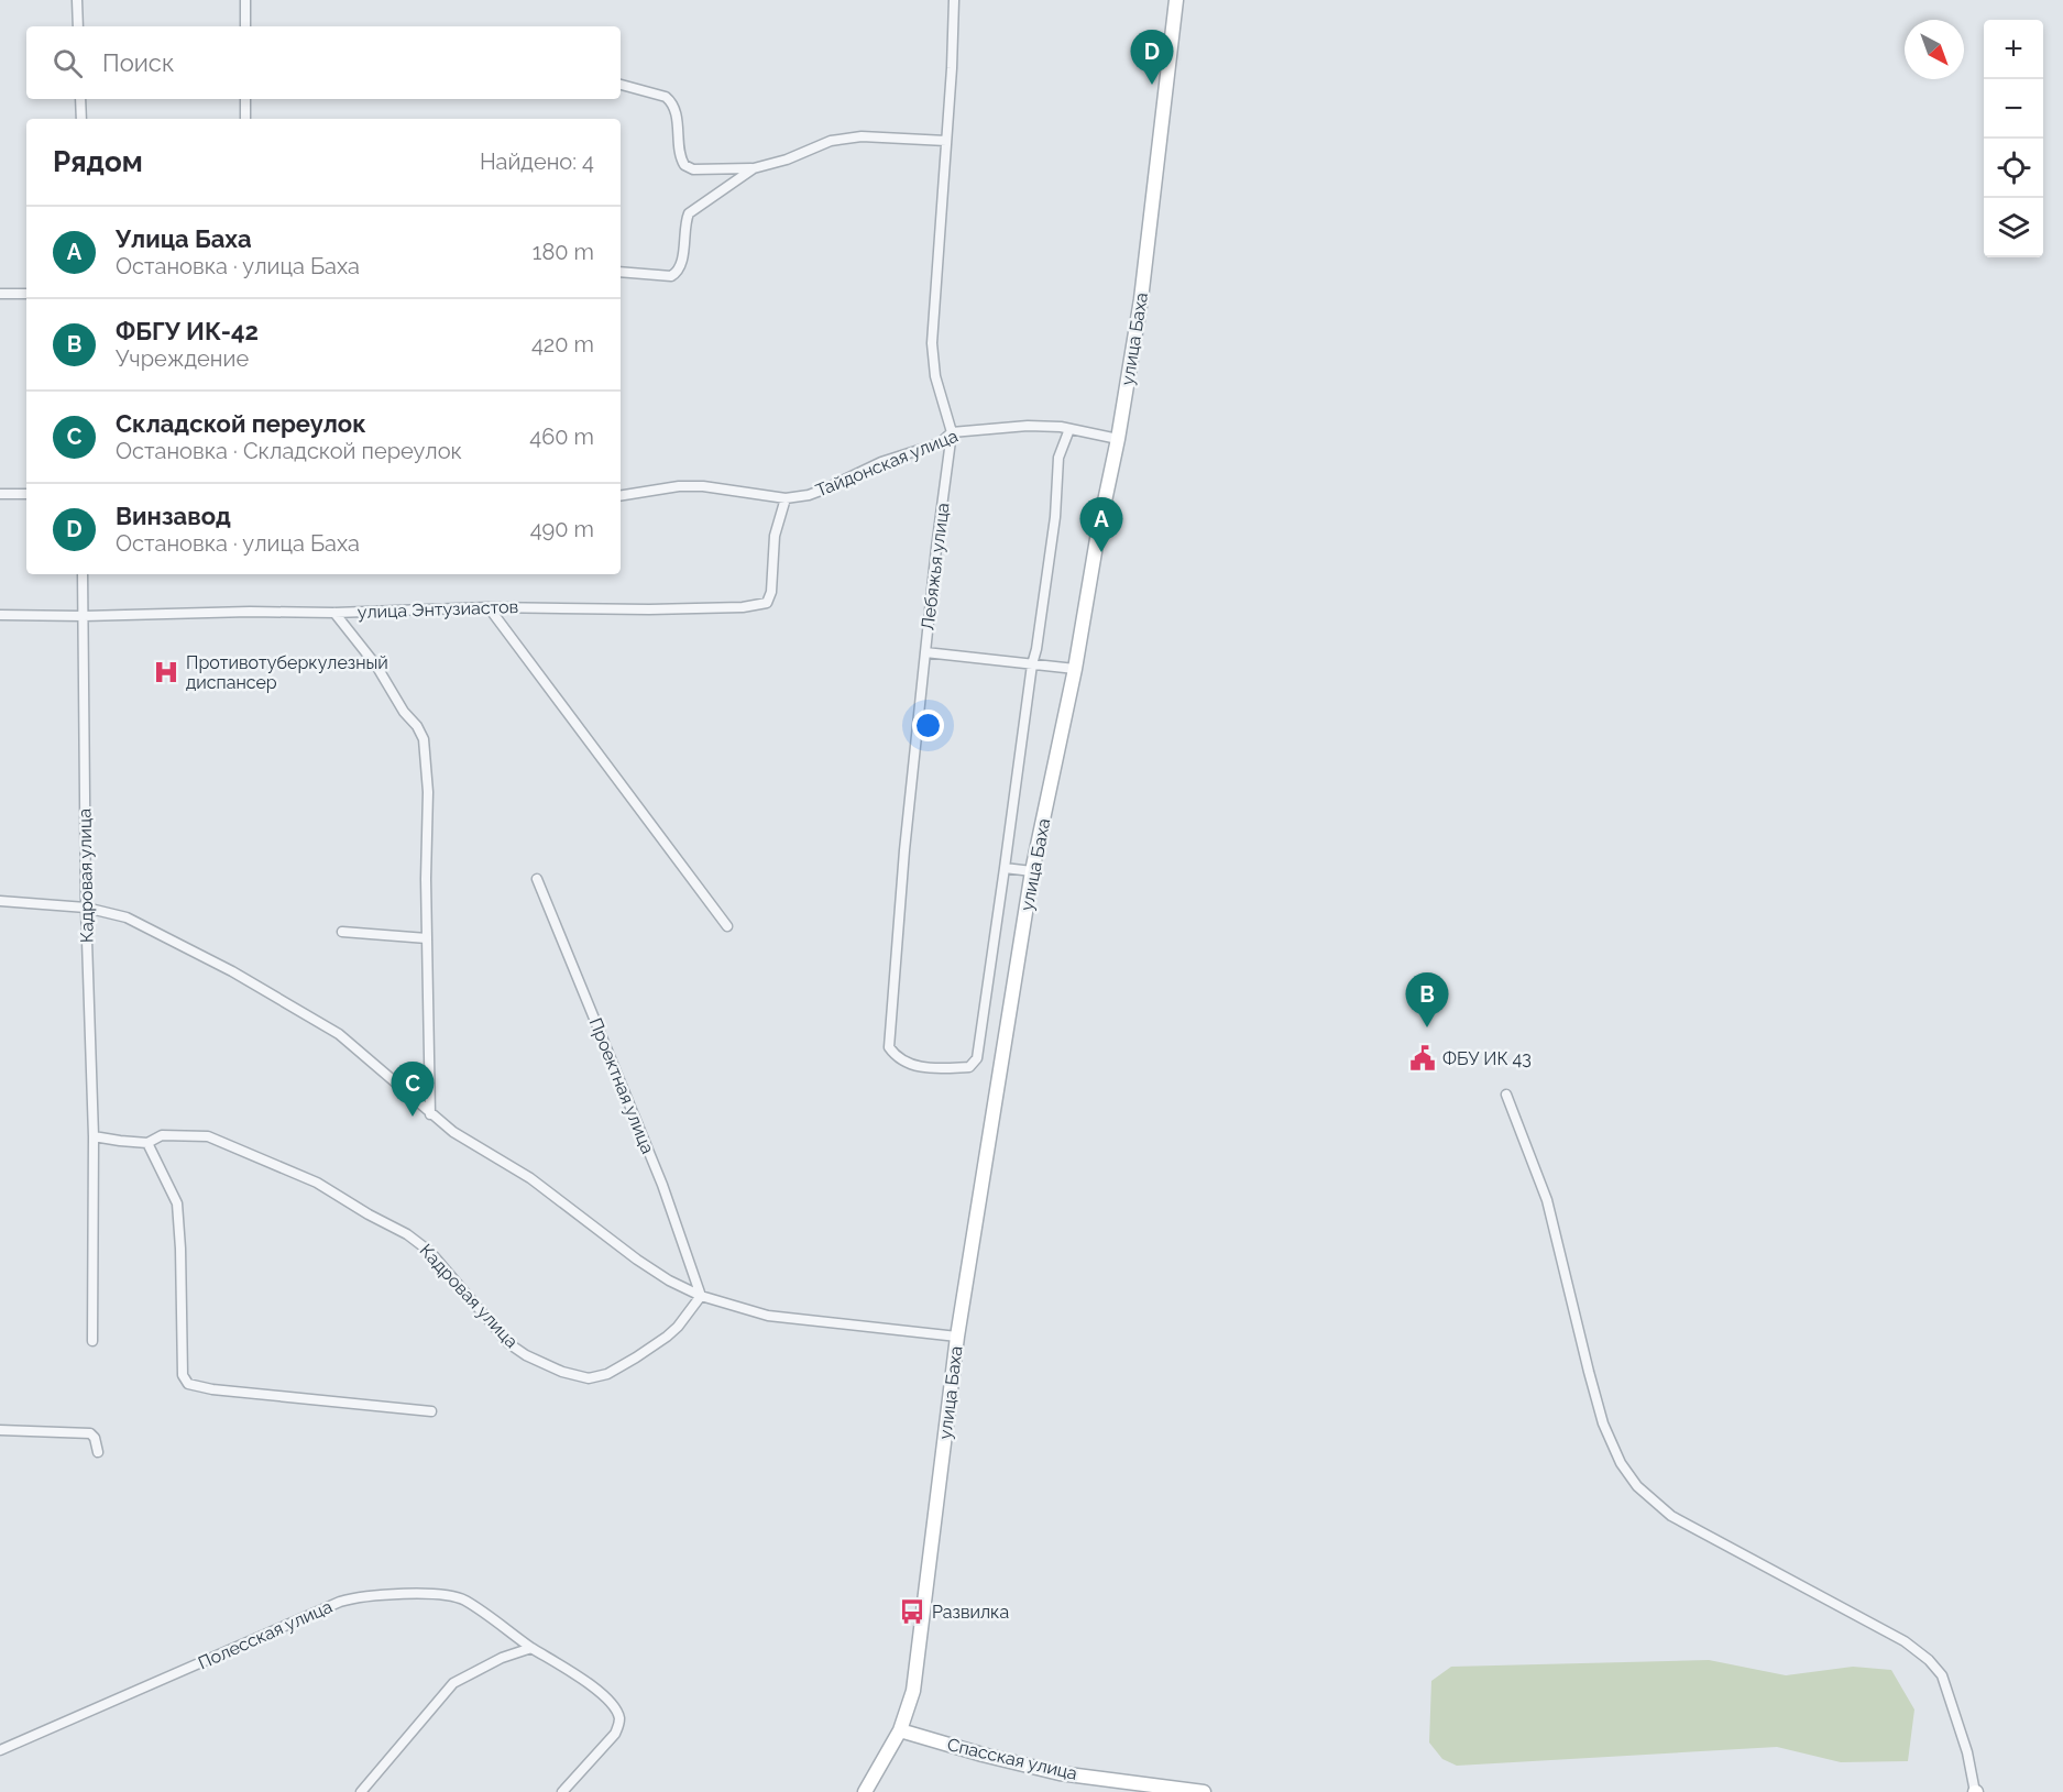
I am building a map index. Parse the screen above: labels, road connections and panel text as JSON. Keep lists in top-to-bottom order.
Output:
{
  "streets": {
    "street": [
      "улица Баха",
      "Тайдонская улица",
      "Лебяжья улица",
      "улица Энтузиастов",
      "Кадровая улица",
      "Проектная улица",
      "Полесская улица",
      "Спасская улица"
    ]
  },
  "crossings": [
    ["улица Баха", "Тайдонская улица"],
    ["улица Баха", "Спасская улица"],
    ["Тайдонская улица", "Лебяжья улица"],
    ["Тайдонская улица", "улица Энтузиастов"],
    ["улица Энтузиастов", "Кадровая улица"],
    ["Кадровая улица", "Проектная улица"]
  ],
  "places": {
    "hospital": ["Противотуберкулезный диспансер"],
    "public building": ["ФБУ ИК 43"],
    "bus stop": ["Развилка"]
  },
  "north": "bottom right",
  "page": {
    "map_buttons": ["+", "−"],
    "search": "Поиск",
    "pins": [
      "D",
      "A",
      "B",
      "C"
    ],
    "heading": ["Рядом", "Найдено: 4"],
    "list": [
      {
        "mark": "A",
        "name": "Улица Баха",
        "note": "Остановка · улица Баха",
        "value": "180 m"
      },
      {
        "mark": "B",
        "name": "ФБГУ ИК-42",
        "note": "Учреждение",
        "value": "420 m"
      },
      {
        "mark": "C",
        "name": "Складской переулок",
        "note": "Остановка · Складской переулок",
        "value": "460 m"
      },
      {
        "mark": "D",
        "name": "Винзавод",
        "note": "Остановка · улица Баха",
        "value": "490 m"
      }
    ]
  }
}
